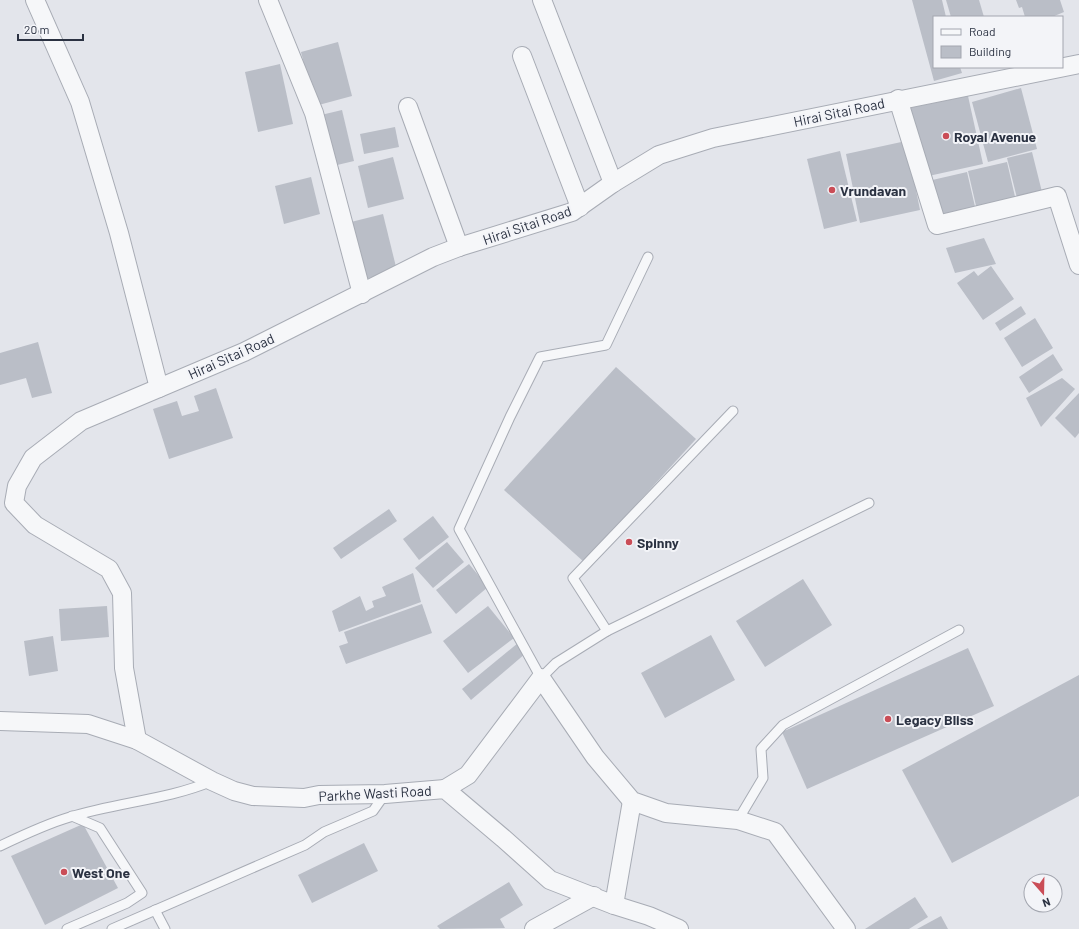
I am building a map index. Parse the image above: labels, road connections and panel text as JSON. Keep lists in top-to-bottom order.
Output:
{
  "streets": {
    "street": ["Hirai Sitai Road", "Parkhe Wasti Road"]
  },
  "places": [
    "Royal Avenue",
    "Vrundavan",
    "Spinny",
    "Legacy Bliss",
    "West One"
  ],
  "legend": ["Road", "Building"],
  "scale_bar": "20 m",
  "north": "bottom"
}
